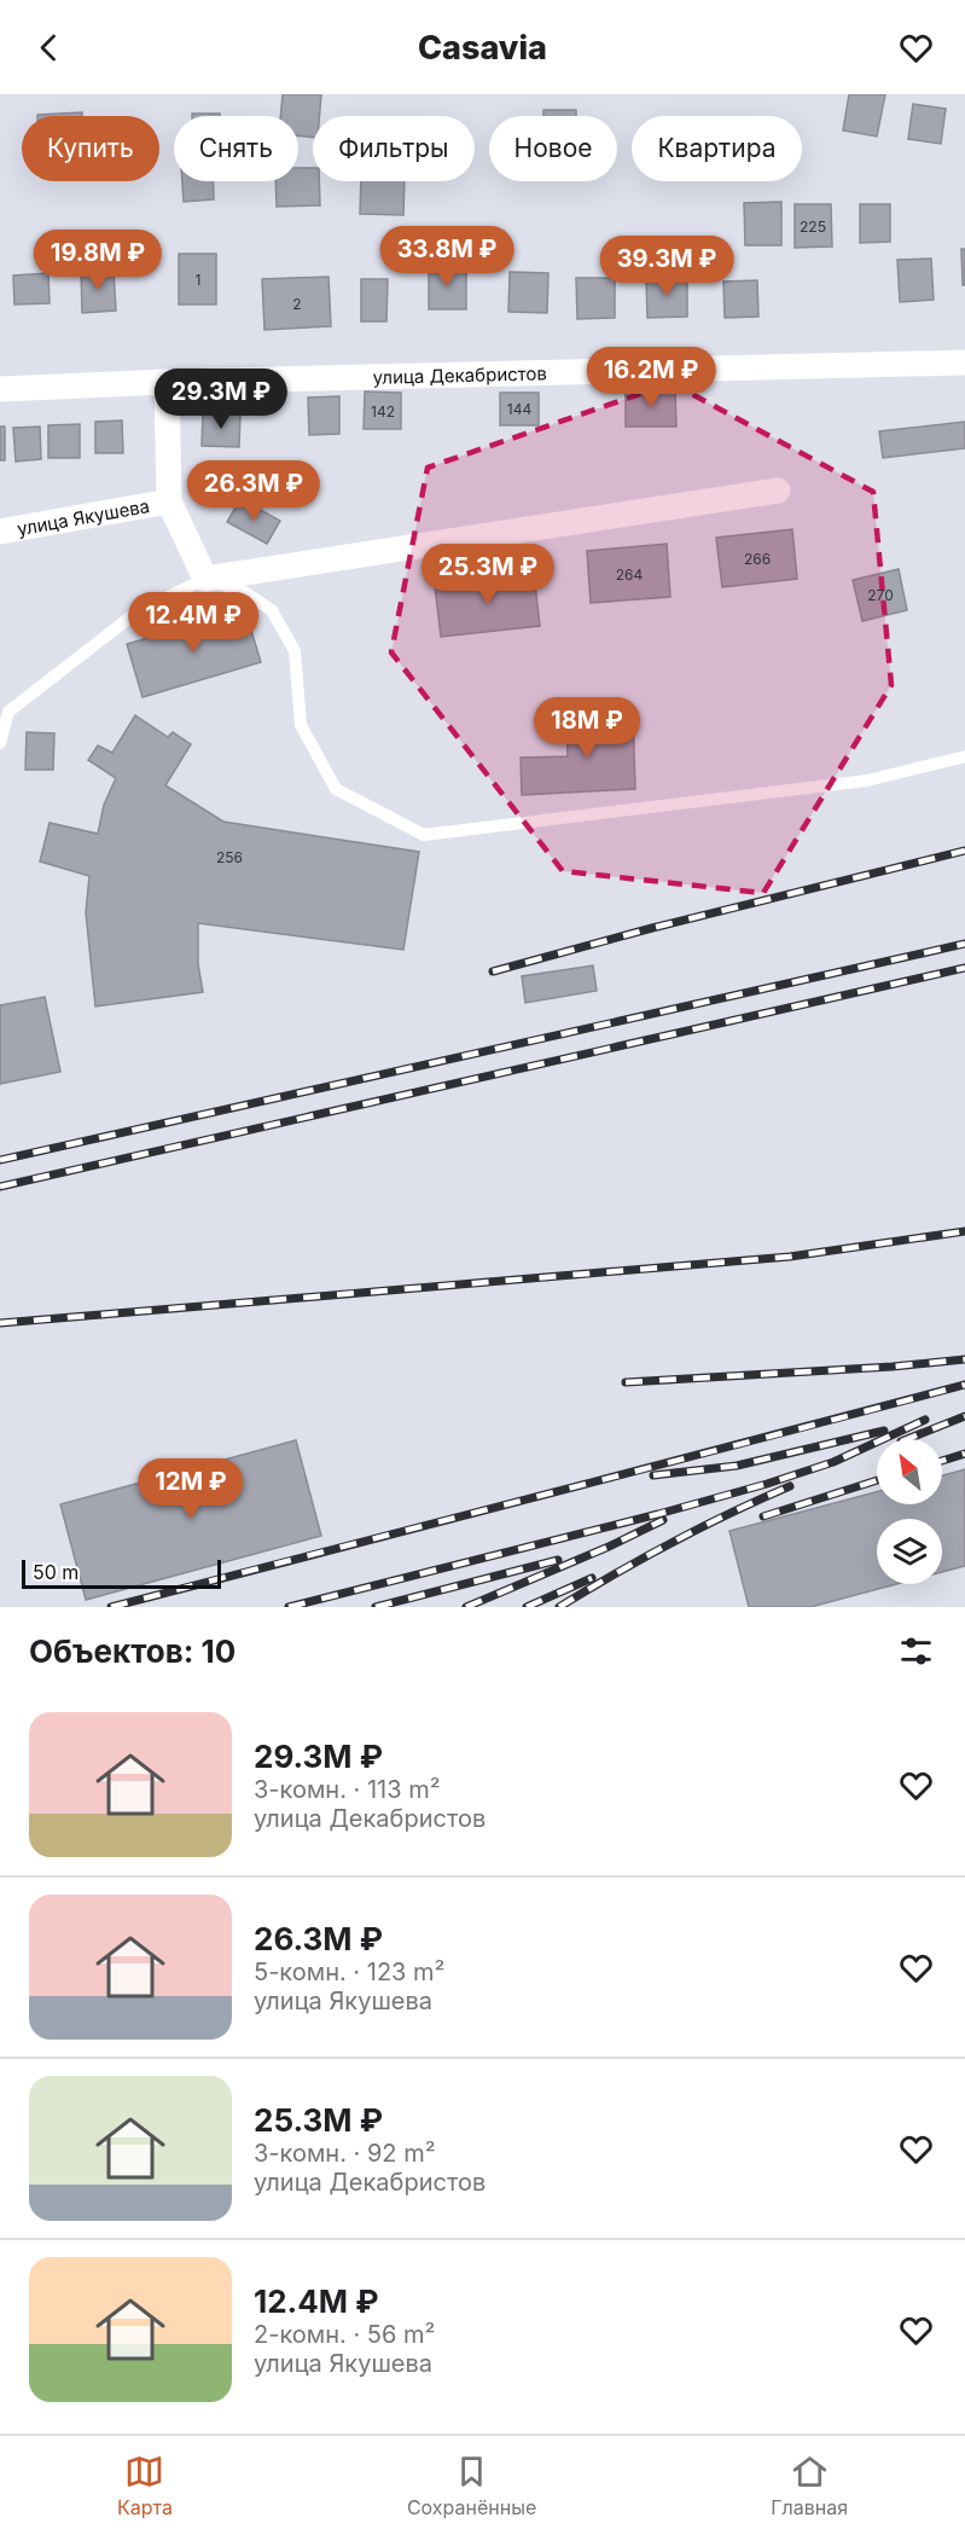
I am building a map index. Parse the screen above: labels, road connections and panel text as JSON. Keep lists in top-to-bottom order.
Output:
{
  "streets": {
    "street": ["улица Декабристов", "улица Якушева"]
  },
  "house_numbers": [
    "225",
    "1",
    "2",
    "144",
    "142",
    "266",
    "264",
    "270",
    "256"
  ],
  "scale_bar": "50 m",
  "north": "top left",
  "page": {
    "header": "Casavia",
    "chip": [
      "Купить",
      "Снять",
      "Фильтры",
      "Новое",
      "Квартира"
    ],
    "price": [
      "33.8M ₽",
      "19.8M ₽",
      "39.3M ₽",
      "16.2M ₽",
      "29.3M ₽",
      "26.3M ₽",
      "25.3M ₽",
      "12.4M ₽",
      "18M ₽",
      "12M ₽"
    ],
    "scale": "50 m",
    "heading": "Объектов: 10",
    "list": [
      {
        "name": "29.3M ₽",
        "note": "3-комн. · 113 m² · улица Декабристов"
      },
      {
        "name": "26.3M ₽",
        "note": "5-комн. · 123 m² · улица Якушева"
      },
      {
        "name": "25.3M ₽",
        "note": "3-комн. · 92 m² · улица Декабристов"
      },
      {
        "name": "12.4M ₽",
        "note": "2-комн. · 56 m² · улица Якушева"
      }
    ],
    "tabs": ["Карта", "Сохранённые", "Главная"]
  }
}
